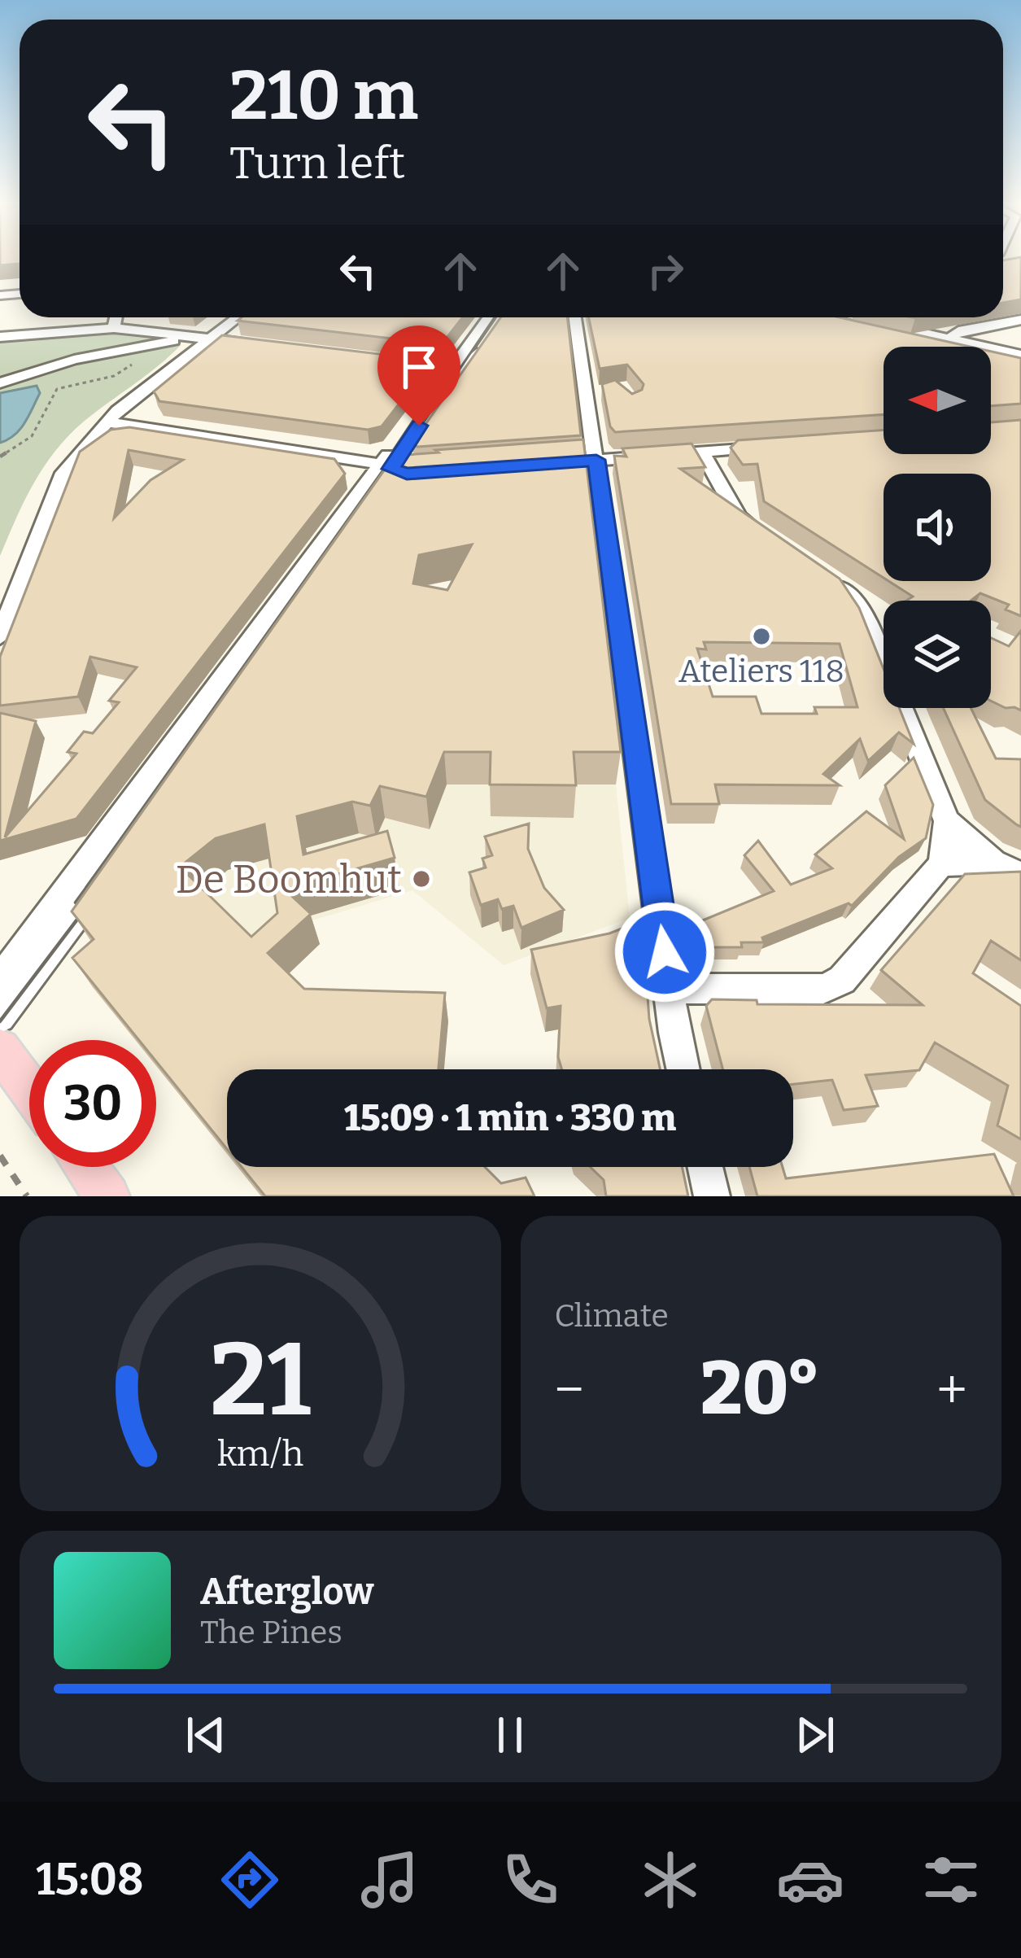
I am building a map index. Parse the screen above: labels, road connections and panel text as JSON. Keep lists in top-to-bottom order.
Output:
{
  "places": ["Ateliers 118", "De Boomhut"],
  "north": "left",
  "page": {
    "turn": ["210 m", "Turn left"],
    "limit": "30",
    "trip": "15:09 · 1 min · 330 m",
    "tile": "Climate",
    "heat": ["−", "20°", "+"],
    "song": ["Afterglow", "The Pines"],
    "tabs": "15:08",
    "gauge": ["21", "km/h"]
  }
}
